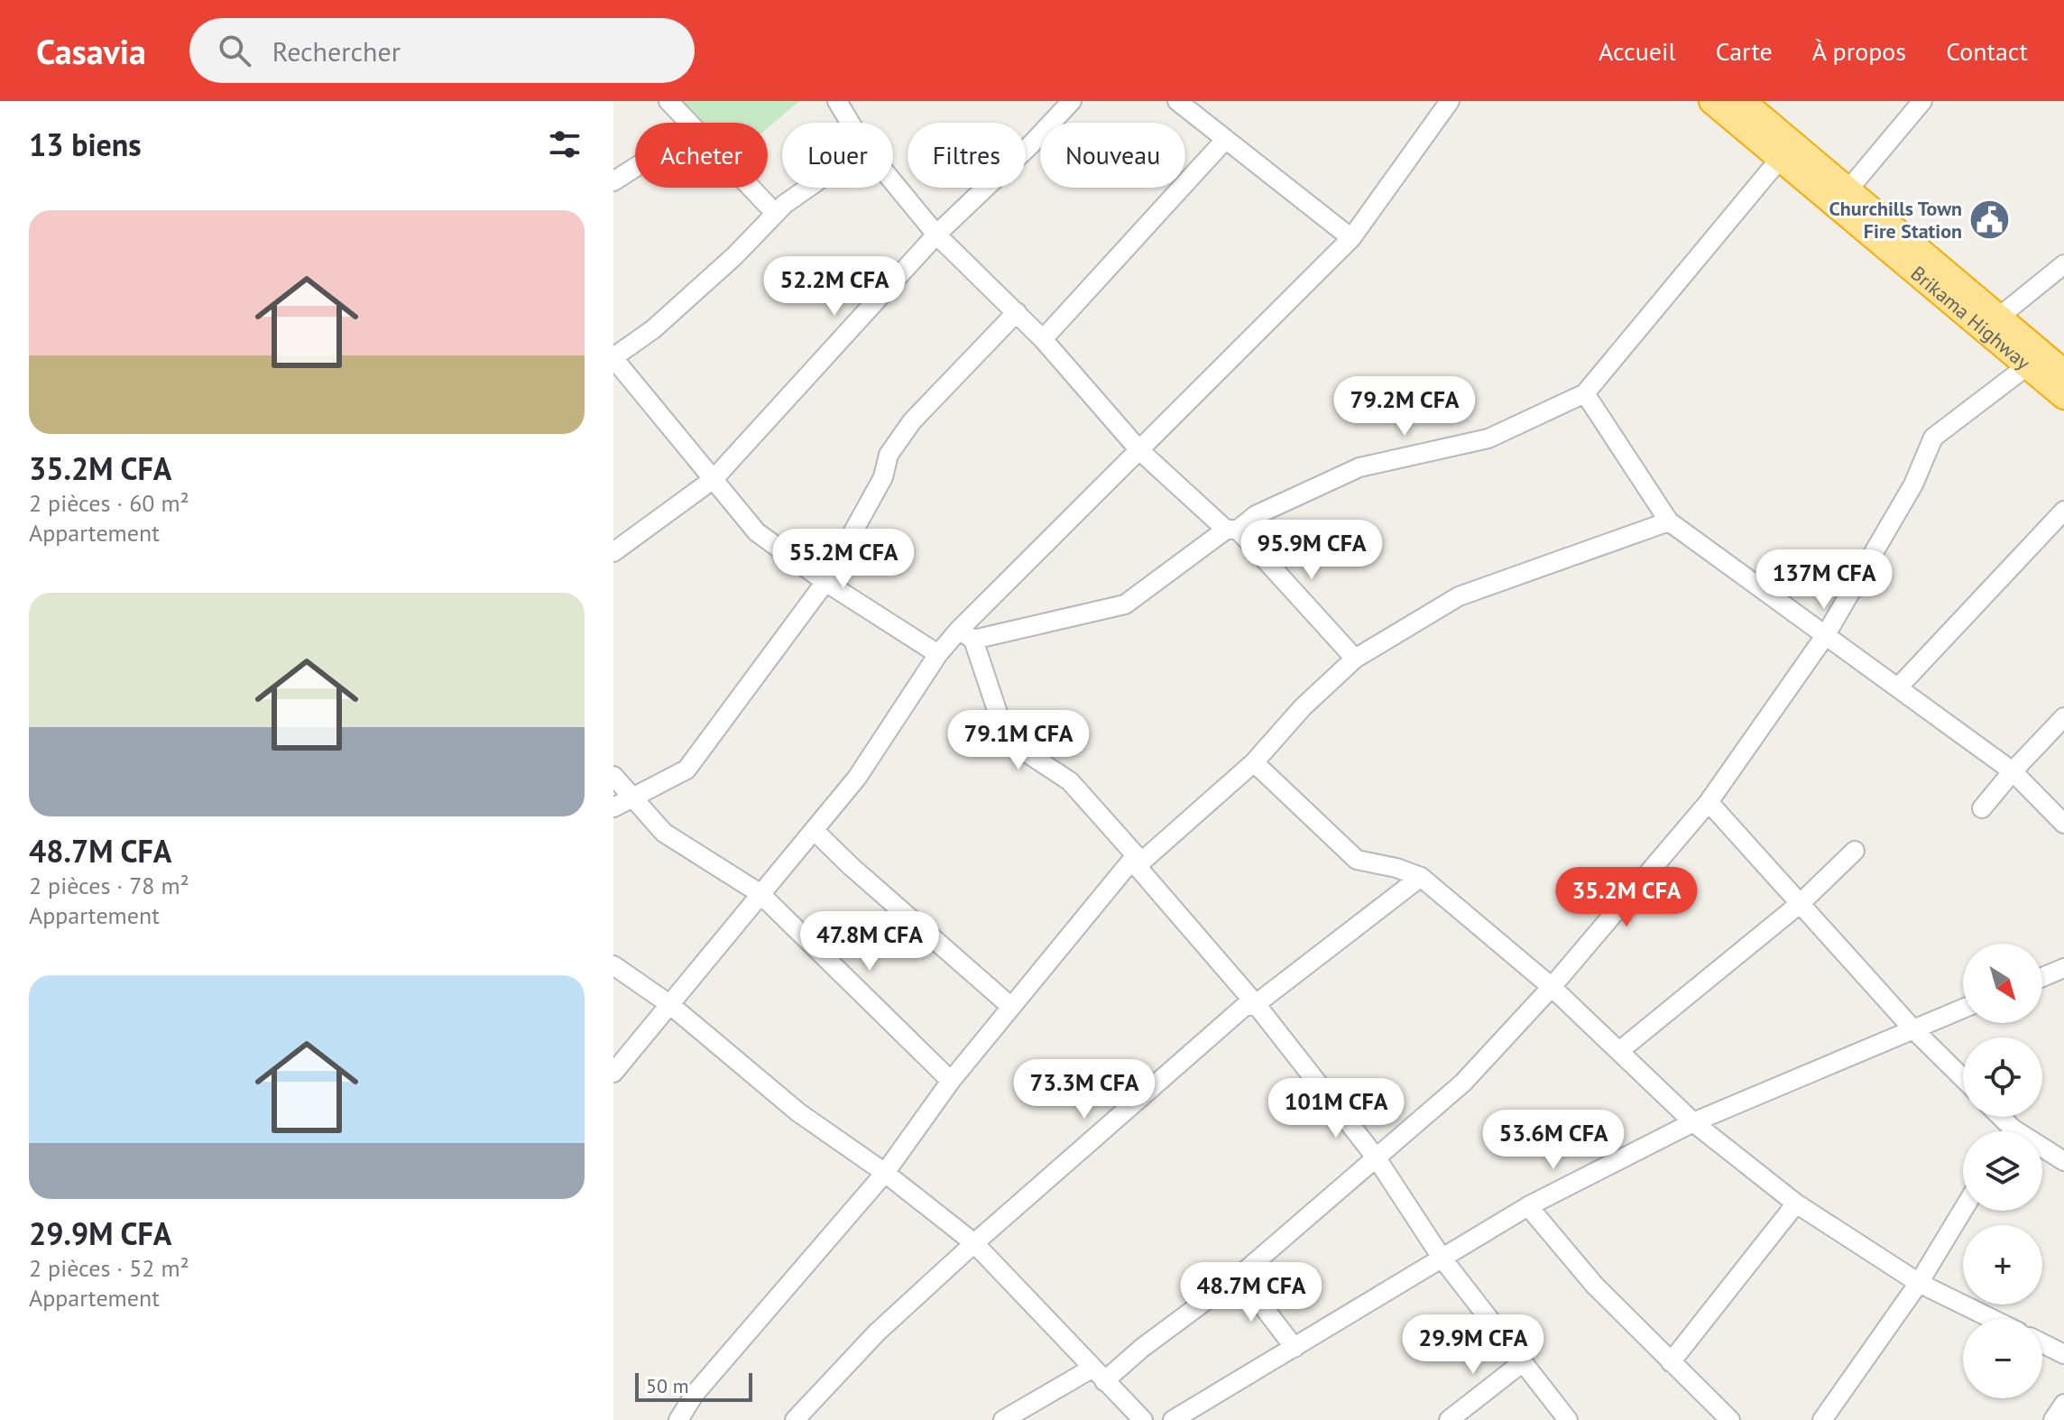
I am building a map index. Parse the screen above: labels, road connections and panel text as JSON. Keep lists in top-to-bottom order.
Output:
{
  "streets": {
    "highway": ["Brikama Highway"]
  },
  "places": {
    "public building": ["Churchills Town Fire Station"]
  },
  "scale_bar": "50 m",
  "north": "bottom right",
  "page": {
    "header": "Casavia",
    "search": "Rechercher",
    "nav": [
      "Accueil",
      "Carte",
      "À propos",
      "Contact"
    ],
    "heading": "13 biens",
    "chip": [
      "Acheter",
      "Louer",
      "Filtres",
      "Nouveau"
    ],
    "list": [
      {
        "name": "35.2M CFA",
        "note": "2 pièces · 60 m² · Appartement"
      },
      {
        "name": "48.7M CFA",
        "note": "2 pièces · 78 m² · Appartement"
      },
      {
        "name": "29.9M CFA",
        "note": "2 pièces · 52 m² · Appartement"
      }
    ],
    "price": [
      "52.2M CFA",
      "79.2M CFA",
      "95.9M CFA",
      "55.2M CFA",
      "137M CFA",
      "79.1M CFA",
      "35.2M CFA",
      "47.8M CFA",
      "73.3M CFA",
      "101M CFA",
      "53.6M CFA",
      "48.7M CFA",
      "29.9M CFA"
    ],
    "map_buttons": ["+", "−"],
    "scale": "50 m"
  }
}
